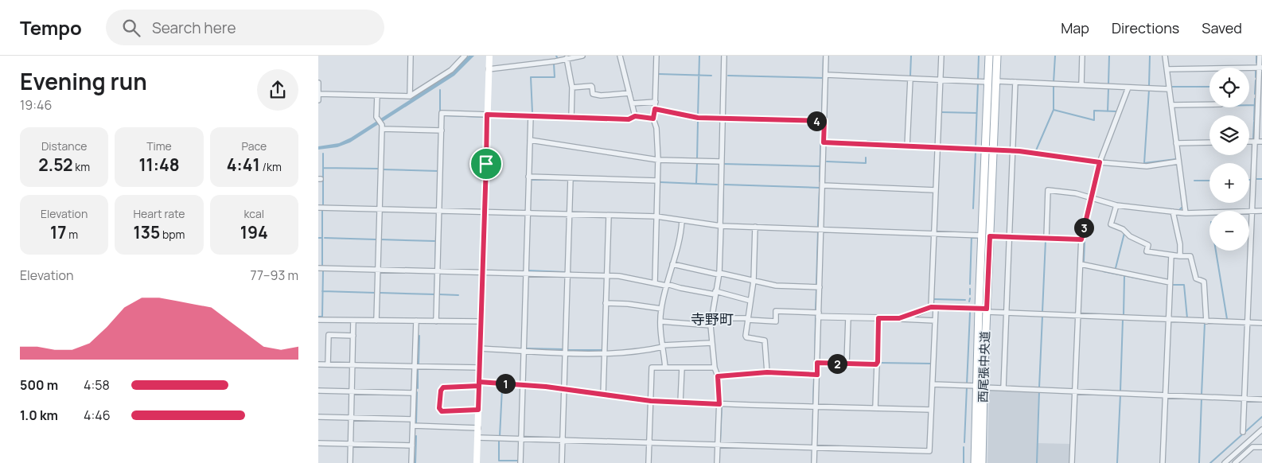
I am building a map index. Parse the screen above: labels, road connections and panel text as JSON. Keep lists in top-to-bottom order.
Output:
{
  "streets": {
    "main road": ["西尾張中央道"]
  },
  "districts": ["寺野町"],
  "page": {
    "header": "Tempo",
    "search": "Search here",
    "nav": ["Map", "Directions", "Saved"],
    "heading": ["Evening run", "19:46"],
    "map_buttons": ["+", "−"],
    "pins": [
      "4",
      "3",
      "2",
      "1"
    ],
    "stats": [
      ["Distance", "2.52 km"],
      ["Time", "11:48"],
      ["Pace", "4:41 /km"],
      ["Elevation", "17 m"],
      ["Heart rate", "135 bpm"],
      ["kcal", "194"]
    ],
    "chart": ["Elevation", "77–93 m"],
    "list": [
      {
        "name": "500 m",
        "note": "4:58"
      },
      {
        "name": "1.0 km",
        "note": "4:46"
      }
    ]
  }
}
